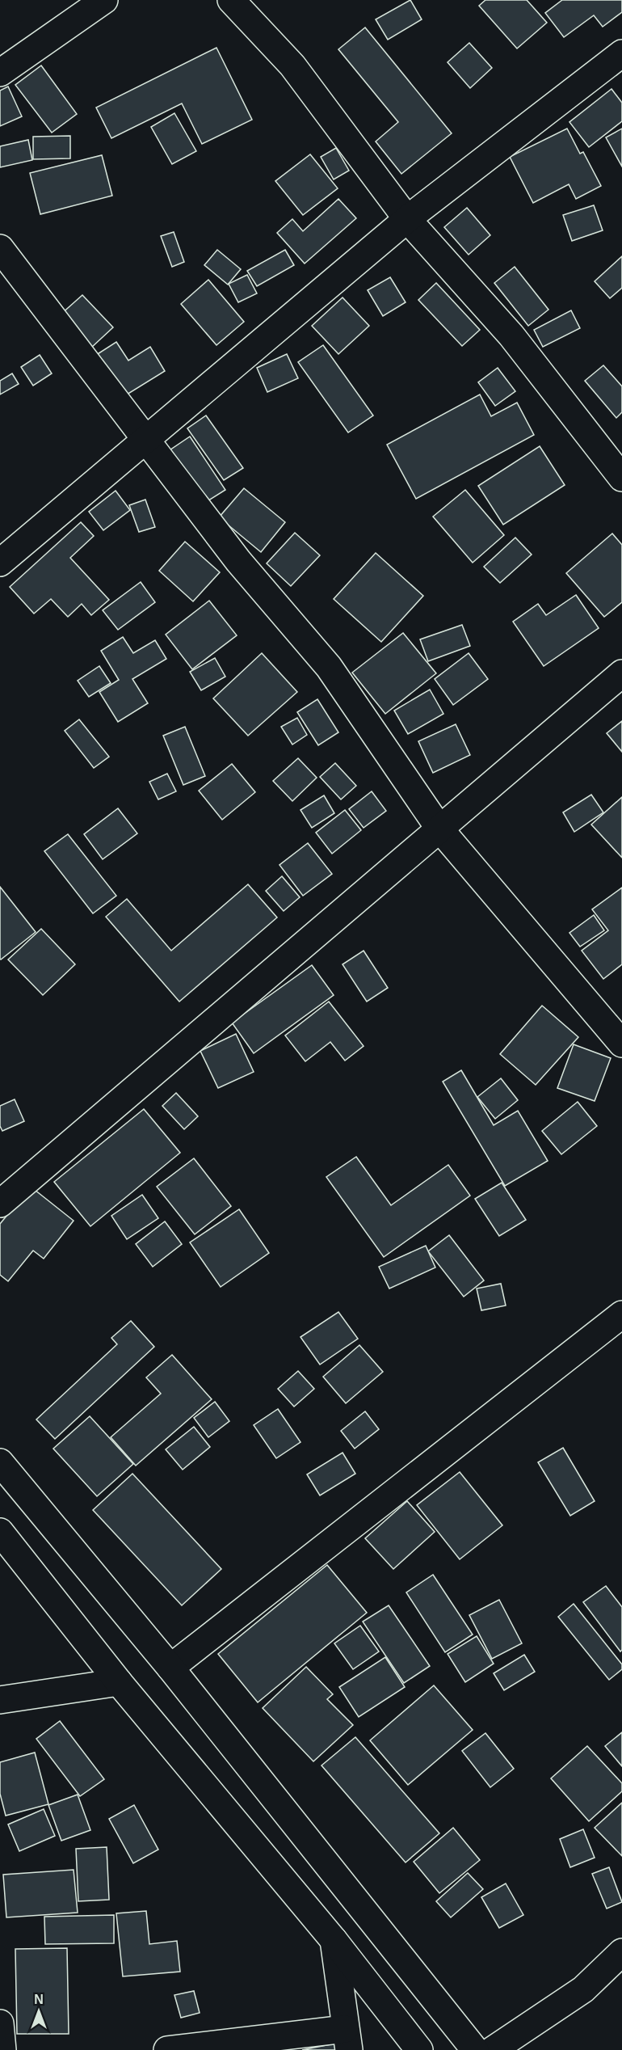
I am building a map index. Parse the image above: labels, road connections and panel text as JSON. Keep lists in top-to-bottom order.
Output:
{
  "north": "top"
}
